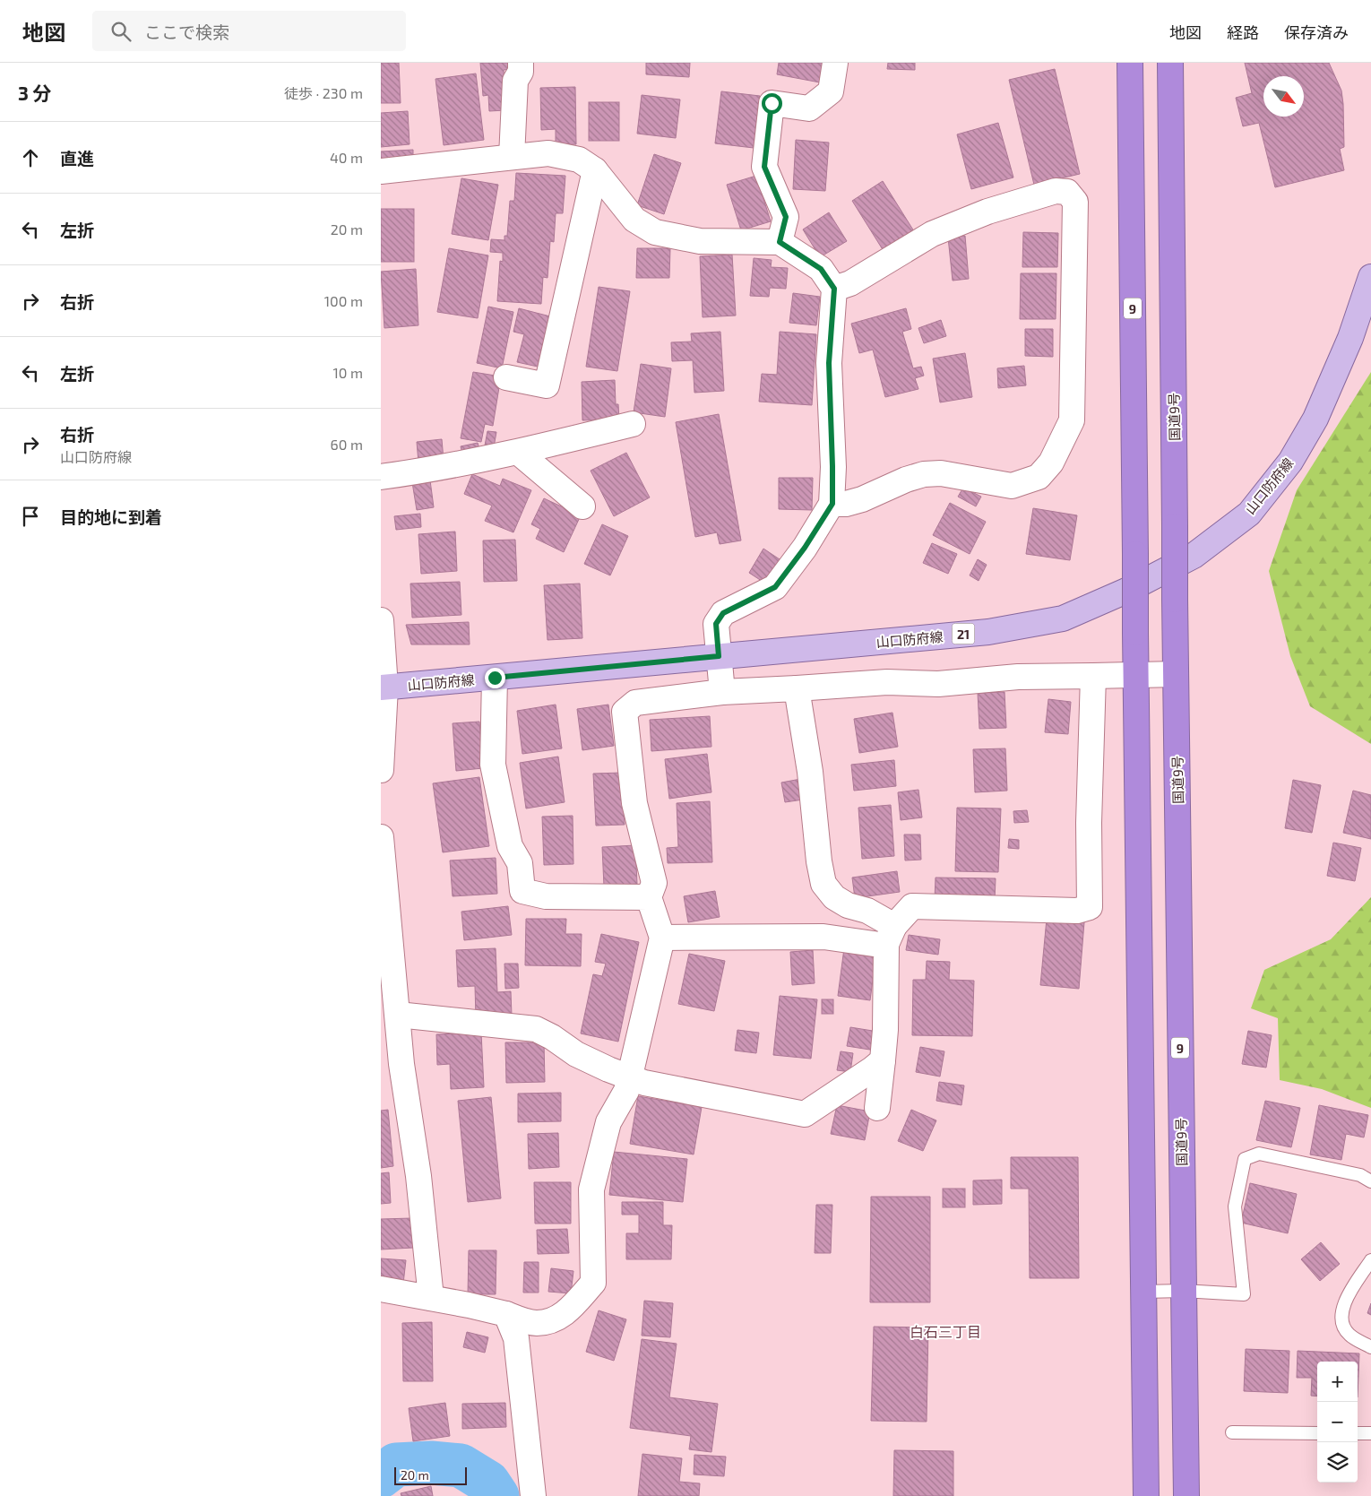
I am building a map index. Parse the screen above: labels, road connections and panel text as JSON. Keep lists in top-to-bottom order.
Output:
{
  "streets": {
    "highway": ["9", "国道9号"],
    "main road": ["山口防府線", "21"]
  },
  "districts": ["白石三丁目"],
  "scale_bar": "20 m",
  "north": "bottom right",
  "page": {
    "header": "地図",
    "search": "ここで検索",
    "nav": ["地図", "経路", "保存済み"],
    "heading": ["3 分", "徒歩 · 230 m"],
    "list": [
      ["直進", "40 m"],
      ["左折", "20 m"],
      ["右折", "100 m"],
      ["左折", "10 m"],
      ["右折", "山口防府線", "60 m"],
      "目的地に到着"
    ],
    "map_buttons": ["+", "−"],
    "scale": "20 m"
  }
}
